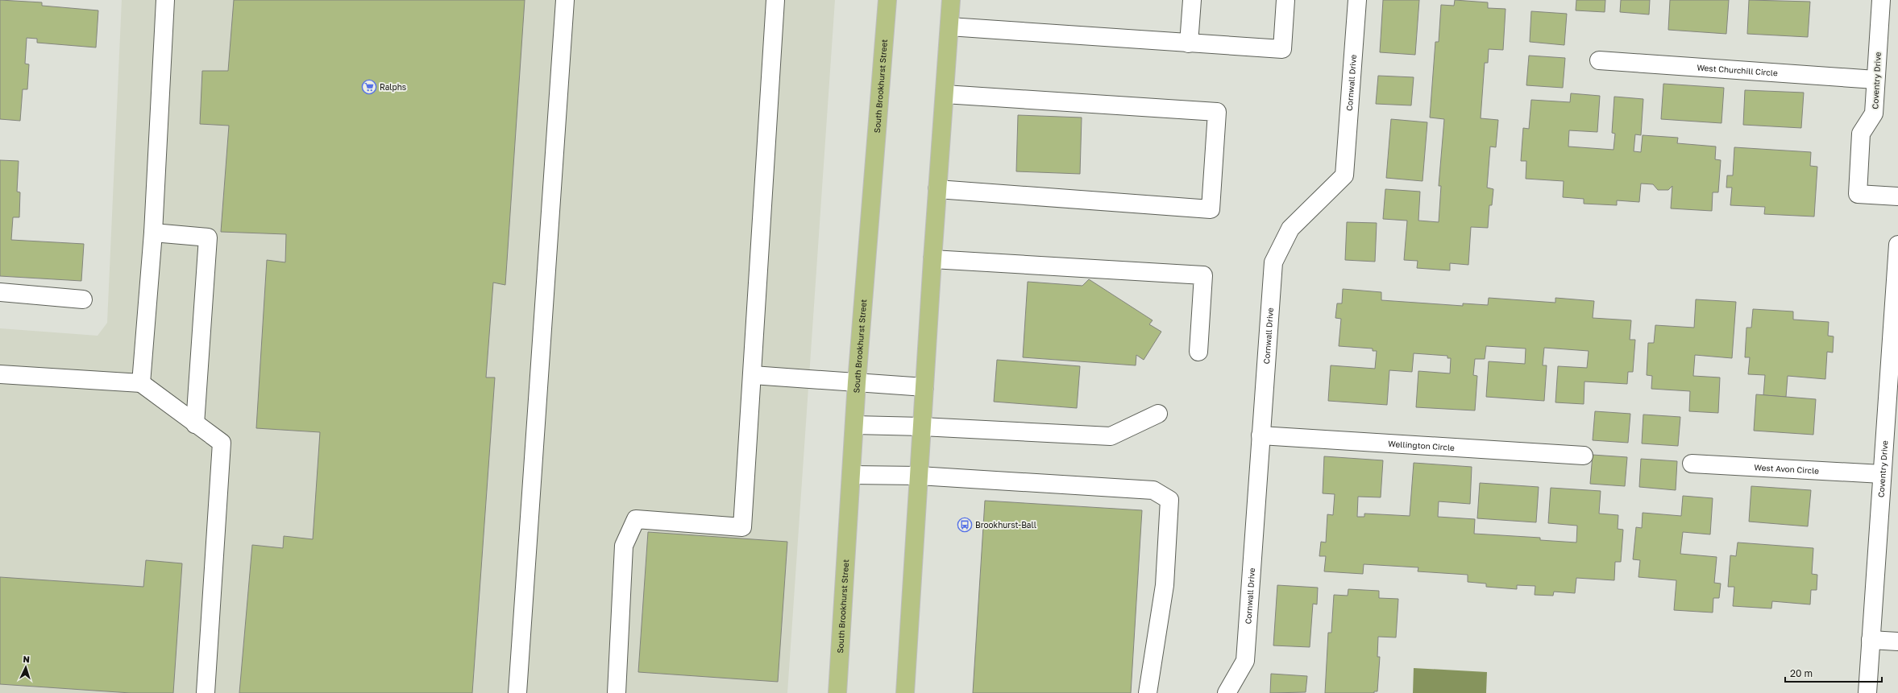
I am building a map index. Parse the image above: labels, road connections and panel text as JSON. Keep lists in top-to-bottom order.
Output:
{
  "streets": {
    "main road": ["South Brookhurst Street"],
    "street": [
      "West Churchill Circle",
      "Coventry Drive",
      "Cornwall Drive",
      "Wellington Circle",
      "West Avon Circle"
    ]
  },
  "crossings": [
    ["West Churchill Circle", "Coventry Drive"],
    ["Coventry Drive", "West Avon Circle"],
    ["Cornwall Drive", "Wellington Circle"]
  ],
  "places": {
    "supermarket": ["Ralphs"],
    "bus stop": ["Brookhurst-Ball"]
  },
  "scale_bar": "20 m",
  "north": "top"
}
